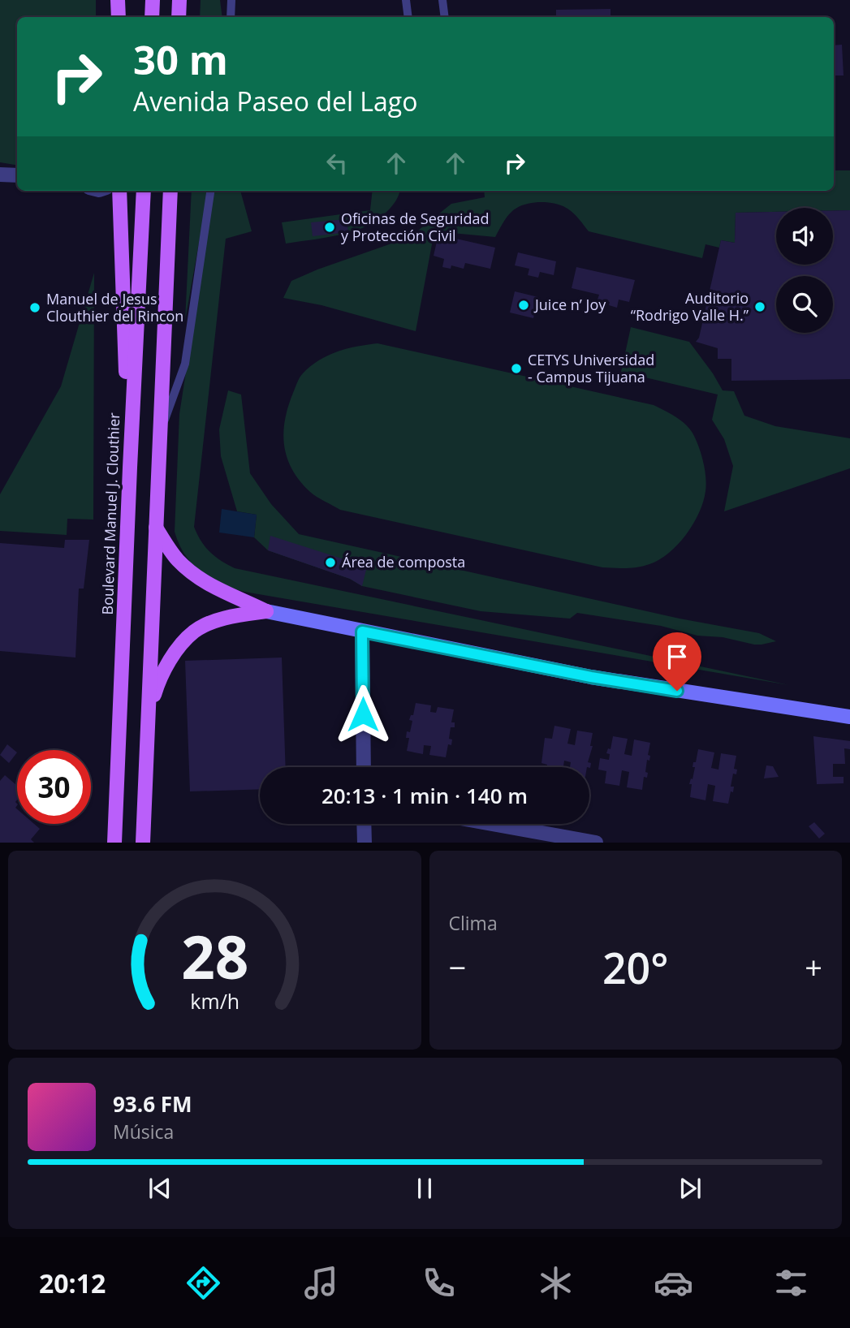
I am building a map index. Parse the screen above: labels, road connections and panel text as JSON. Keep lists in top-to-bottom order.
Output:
{
  "streets": {
    "main road": ["Boulevard Manuel J. Clouthier"]
  },
  "places": [
    "Oficinas de Seguridad y Protección Civil",
    "Juice n’ Joy",
    "Auditorio “Rodrigo Valle H.”",
    "Manuel de Jesus Clouthier del Rincon",
    "CETYS Universidad - Campus Tijuana",
    "Área de composta"
  ],
  "page": {
    "turn": ["30 m", "Avenida Paseo del Lago"],
    "limit": "30",
    "trip": "20:13 · 1 min · 140 m",
    "tile": "Clima",
    "heat": ["−", "20°", "+"],
    "song": ["93.6 FM", "Música"],
    "tabs": "20:12",
    "gauge": ["28", "km/h"]
  }
}
